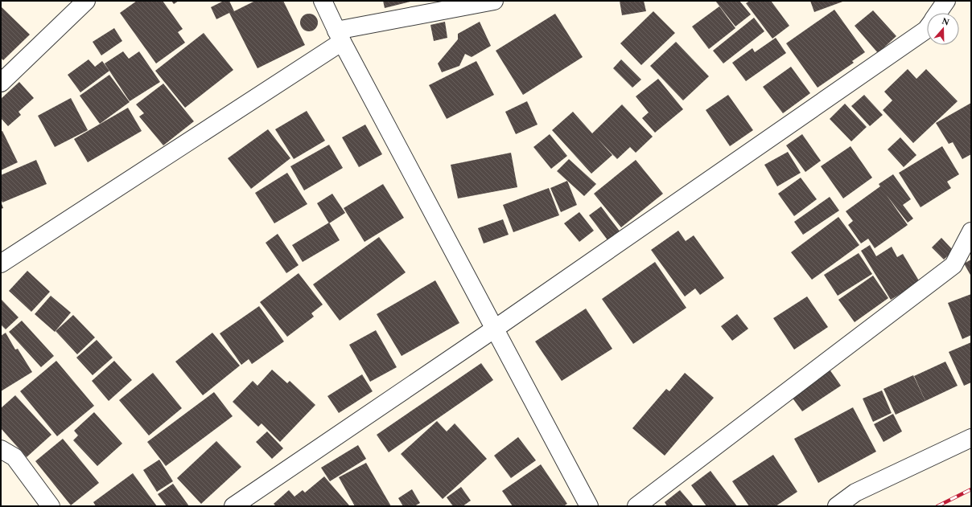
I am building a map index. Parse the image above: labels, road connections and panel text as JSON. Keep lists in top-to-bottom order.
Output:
{
  "north": "top"
}
